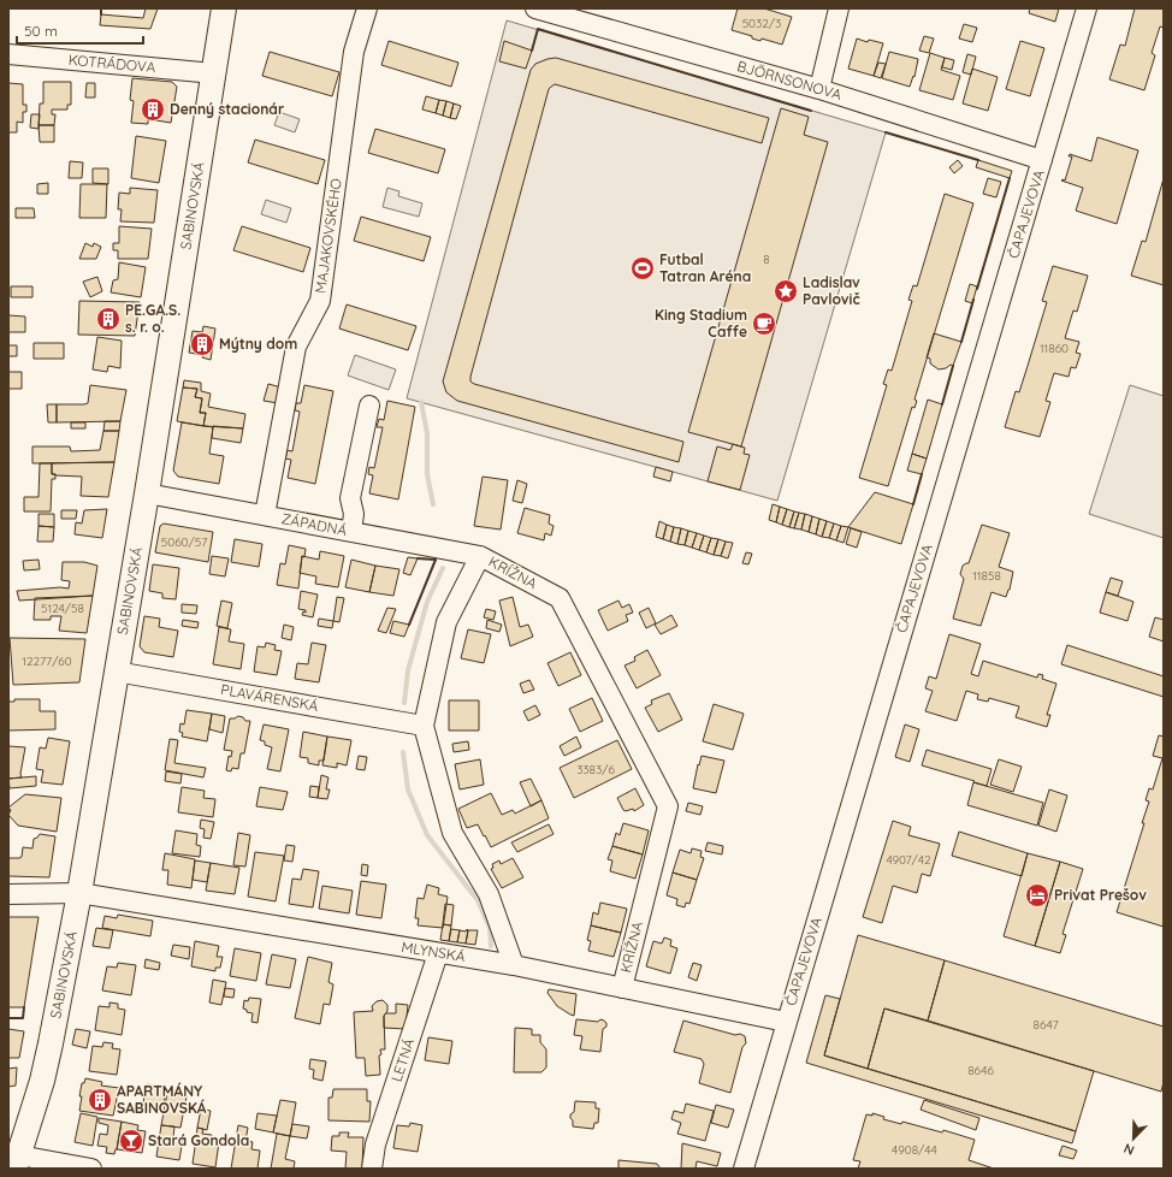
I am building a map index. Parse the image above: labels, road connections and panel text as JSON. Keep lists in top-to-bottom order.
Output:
{
  "streets": {
    "main road": ["SABINOVSKÁ"],
    "street": [
      "KOTRÁDOVA",
      "BJÖRNSONOVA",
      "ČAPAJEVOVA",
      "MAJAKOVSKÉHO",
      "ZÁPADNÁ",
      "KRÍŽNA",
      "PLAVÁRENSKÁ",
      "MLYNSKÁ",
      "LETNÁ"
    ]
  },
  "crossings": [
    ["KOTRÁDOVA", "SABINOVSKÁ"],
    ["BJÖRNSONOVA", "ČAPAJEVOVA"],
    ["SABINOVSKÁ", "ZÁPADNÁ"],
    ["SABINOVSKÁ", "PLAVÁRENSKÁ"],
    ["SABINOVSKÁ", "MLYNSKÁ"],
    ["ČAPAJEVOVA", "MLYNSKÁ"],
    ["MAJAKOVSKÉHO", "ZÁPADNÁ"],
    ["ZÁPADNÁ", "KRÍŽNA"],
    ["KRÍŽNA", "PLAVÁRENSKÁ"],
    ["KRÍŽNA", "MLYNSKÁ"],
    ["MLYNSKÁ", "LETNÁ"]
  ],
  "places": {
    "building": [
      "Denný stacionár",
      "PE.GA.S. s. r. o.",
      "Mýtny dom",
      "APARTMÁNY SABINOVSKÁ"
    ],
    "sports": ["Futbal Tatran Aréna"],
    "place": ["Ladislav Pavlovič"],
    "cafe": ["King Stadium Caffe"],
    "hotel": ["Privat Prešov"],
    "bar": ["Stará Gondola"]
  },
  "house_numbers": [
    "5032/3",
    "8",
    "11860",
    "5060/57",
    "11858",
    "5124/58",
    "12277/60",
    "3383/6",
    "4907/42",
    "8647",
    "8646",
    "4908/44"
  ],
  "scale_bar": "50 m",
  "north": "bottom left"
}
